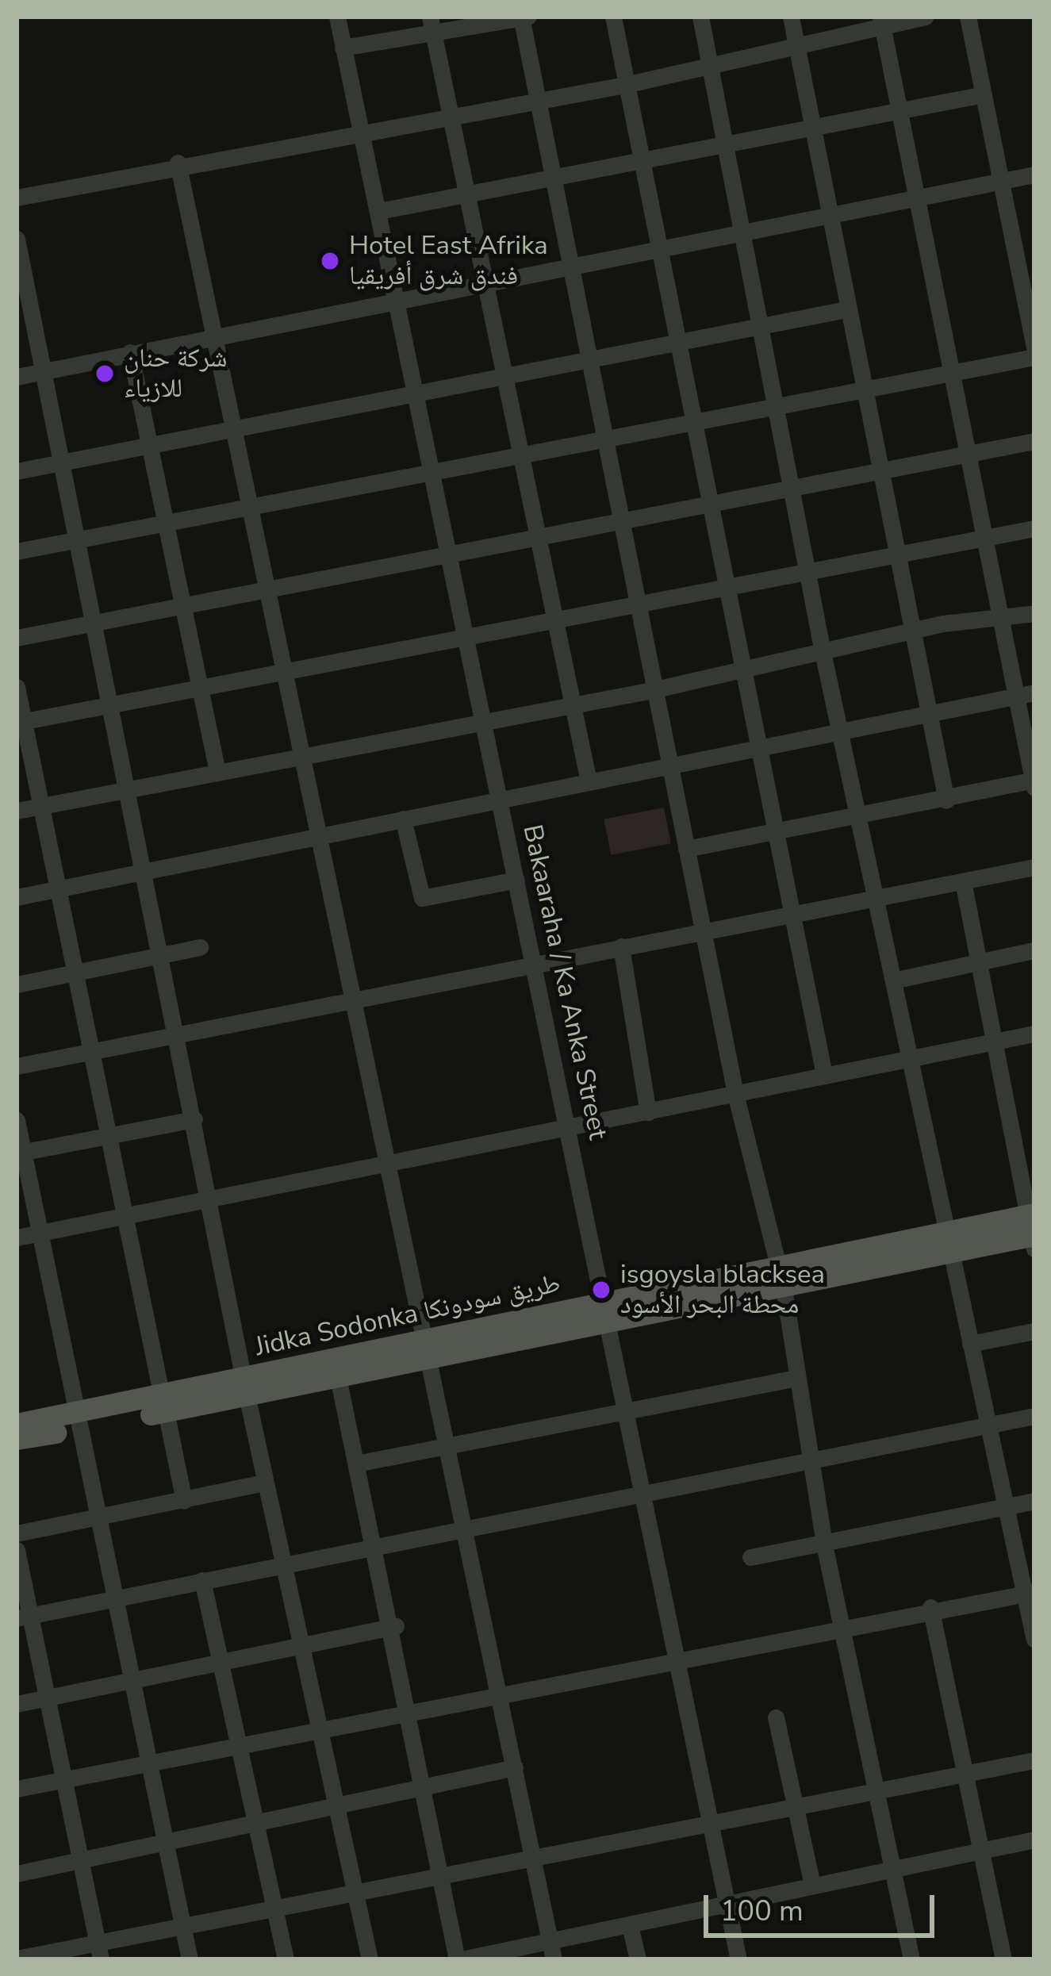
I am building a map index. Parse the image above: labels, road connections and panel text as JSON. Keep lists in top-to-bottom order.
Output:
{
  "streets": {
    "main road": ["Jidka Sodonka طريق سودونكا"],
    "street": ["Bakaaraha / Ka Anka Street"]
  },
  "crossings": [
    ["Bakaaraha / Ka Anka Street", "Jidka Sodonka طريق سودونكا"]
  ],
  "places": ["Hotel East Afrika فندق شرق أفريقيا", "شركة حنان للازياء", "isgoysla blacksea محطة البحر الأسود"],
  "scale_bar": "100 m"
}
